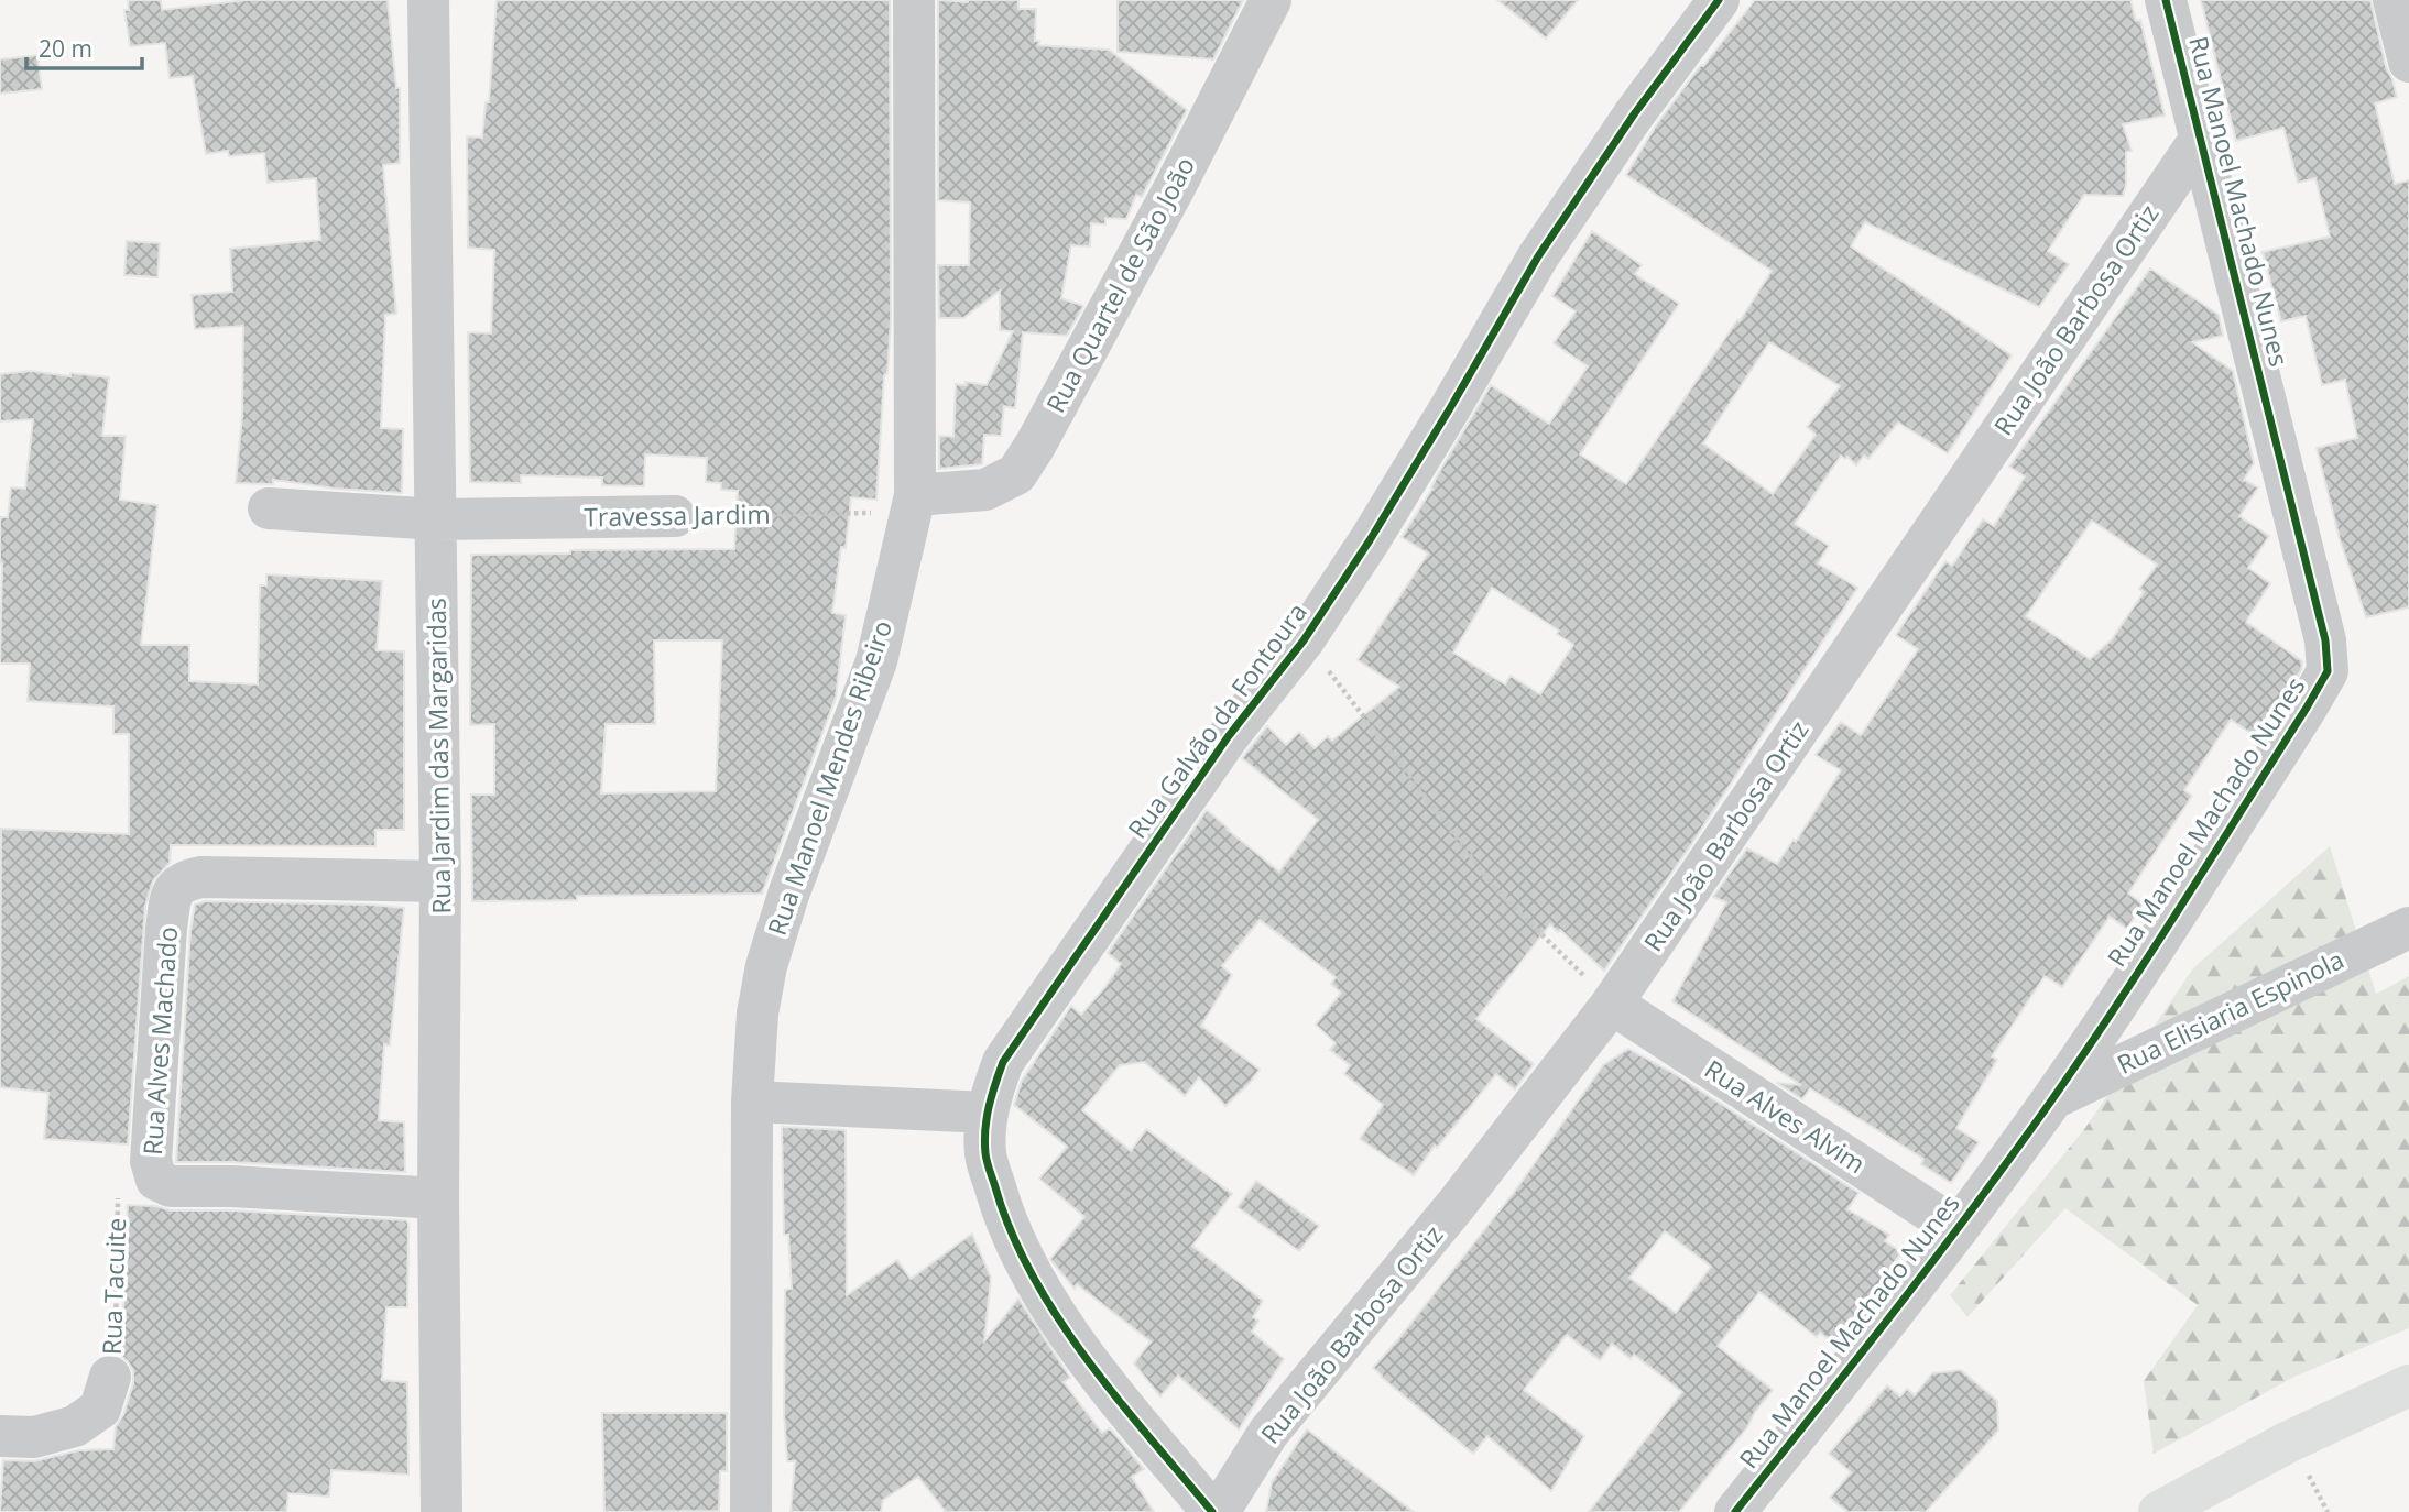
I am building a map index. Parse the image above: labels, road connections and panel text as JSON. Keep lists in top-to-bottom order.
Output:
{
  "streets": {
    "street": [
      "Rua Manoel Machado Nunes",
      "Rua Quartel de São João",
      "Rua João Barbosa Ortiz",
      "Travessa Jardim",
      "Rua Galvão da Fontoura",
      "Rua Jardim das Margaridas",
      "Rua Manoel Mendes Ribeiro",
      "Rua Elisiaria Espinola",
      "Rua Alves Machado",
      "Rua Alves Alvim",
      "Rua Tacuite"
    ]
  },
  "crossings": [
    ["Rua Manoel Machado Nunes", "Rua João Barbosa Ortiz"],
    ["Rua Manoel Machado Nunes", "Rua Elisiaria Espinola"],
    ["Rua Manoel Machado Nunes", "Rua Alves Alvim"],
    ["Rua Quartel de São João", "Travessa Jardim"],
    ["Rua Quartel de São João", "Rua Manoel Mendes Ribeiro"],
    ["Rua João Barbosa Ortiz", "Rua Alves Alvim"],
    ["Travessa Jardim", "Rua Jardim das Margaridas"],
    ["Travessa Jardim", "Rua Manoel Mendes Ribeiro"],
    ["Rua Jardim das Margaridas", "Rua Alves Machado"],
    ["Rua Alves Machado", "Rua Tacuite"]
  ],
  "scale_bar": "20 m"
}
